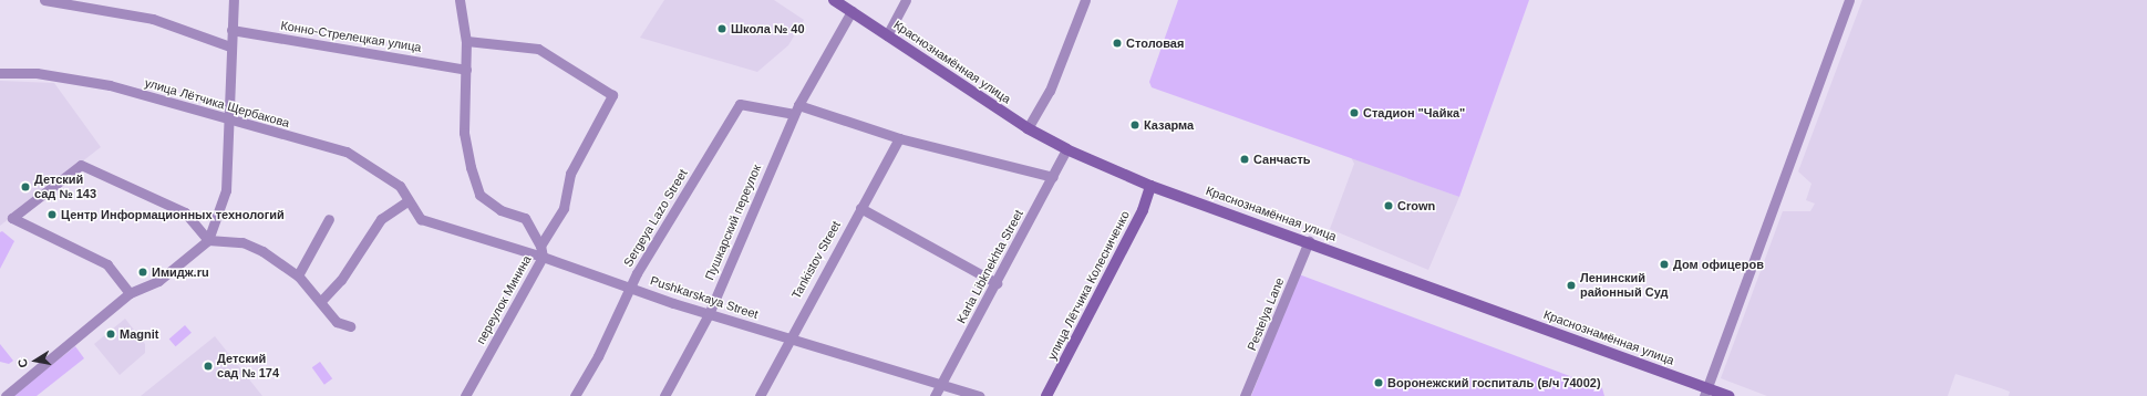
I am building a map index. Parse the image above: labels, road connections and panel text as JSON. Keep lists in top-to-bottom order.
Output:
{
  "streets": {
    "street": [
      "Конно-Стрелецкая улица",
      "Краснознамённая улица",
      "улица Лётчика Щербакова",
      "Sergeya Lazo Street",
      "Пушкарский переулок",
      "Tankistov Street",
      "Karla Libknekhta Street",
      "улица Лётчика Колесниченко",
      "Pushkarskaya Street",
      "переулок Минина",
      "Pestelya Lane"
    ]
  },
  "crossings": [
    ["Краснознамённая улица", "Пушкарский переулок"],
    ["Краснознамённая улица", "Karla Libknekhta Street"],
    ["Краснознамённая улица", "улица Лётчика Колесниченко"],
    ["Краснознамённая улица", "Pestelya Lane"],
    ["улица Лётчика Щербакова", "Pushkarskaya Street"],
    ["Sergeya Lazo Street", "Пушкарский переулок"],
    ["Sergeya Lazo Street", "Pushkarskaya Street"],
    ["Пушкарский переулок", "Pushkarskaya Street"],
    ["Tankistov Street", "Pushkarskaya Street"],
    ["Karla Libknekhta Street", "Pushkarskaya Street"],
    ["Pushkarskaya Street", "переулок Минина"]
  ],
  "places": [
    "Школа № 40",
    "Столовая",
    "Стадион \"Чайка\"",
    "Казарма",
    "Санчасть",
    "Детский сад № 143",
    "Crown",
    "Центр Информационных технологий",
    "Дом офицеров",
    "Имидж.ru",
    "Ленинский районный Суд",
    "Magnit",
    "Детский сад № 174",
    "Воронежский госпиталь (в/ч 74002)"
  ],
  "north": "left"
}
